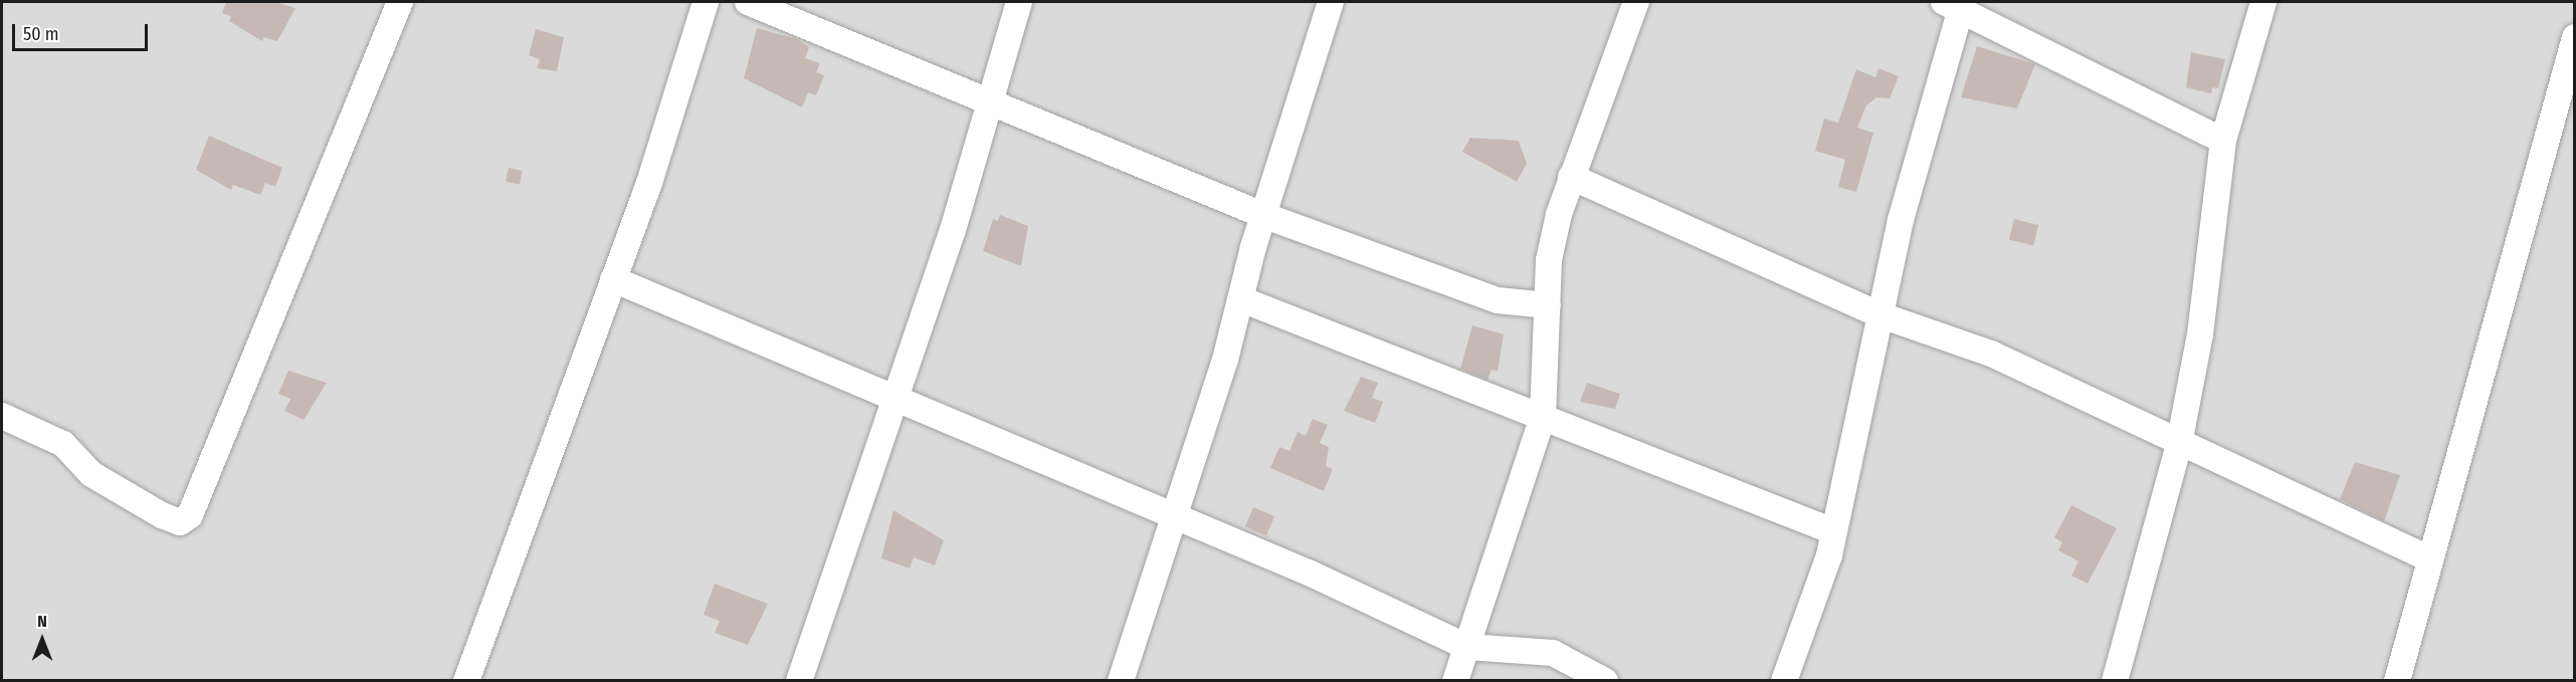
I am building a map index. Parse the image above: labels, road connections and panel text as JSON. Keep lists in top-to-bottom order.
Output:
{
  "scale_bar": "50 m",
  "north": "top"
}
